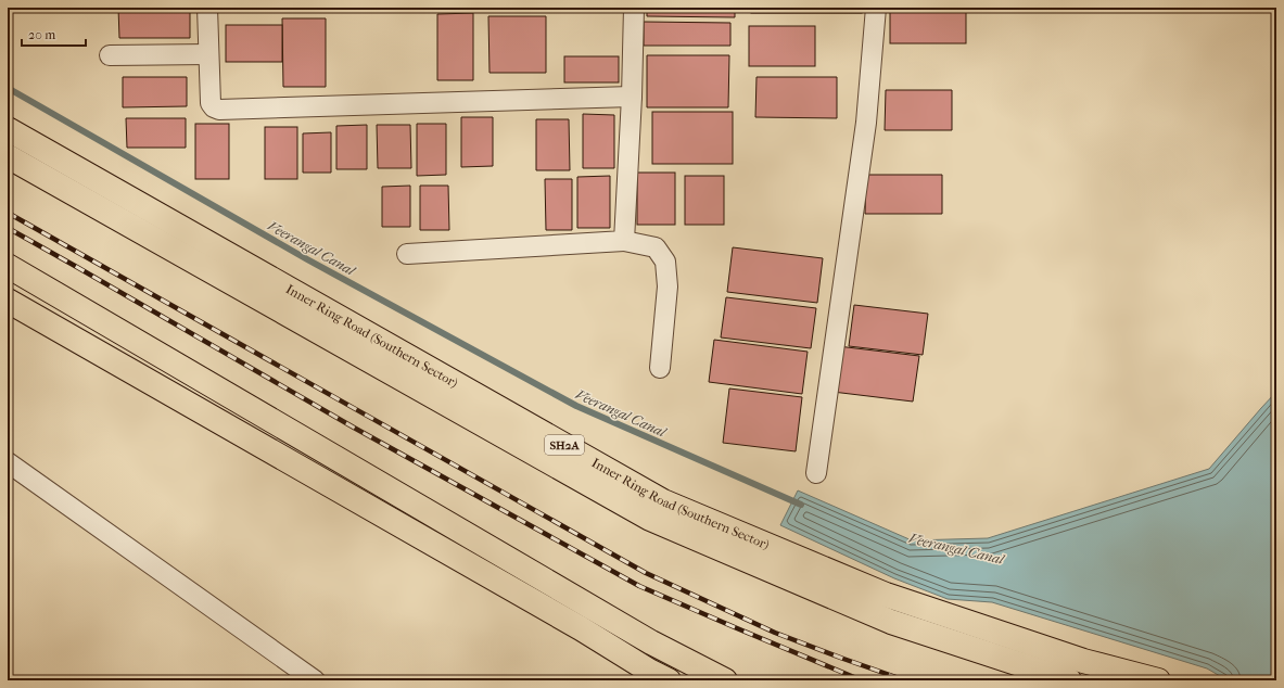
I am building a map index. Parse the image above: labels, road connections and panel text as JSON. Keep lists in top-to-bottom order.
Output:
{
  "streets": {
    "main road": ["Inner Ring Road (Southern Sector)", "SH2A"]
  },
  "water": ["Veerangal Canal"],
  "scale_bar": "20 m"
}
